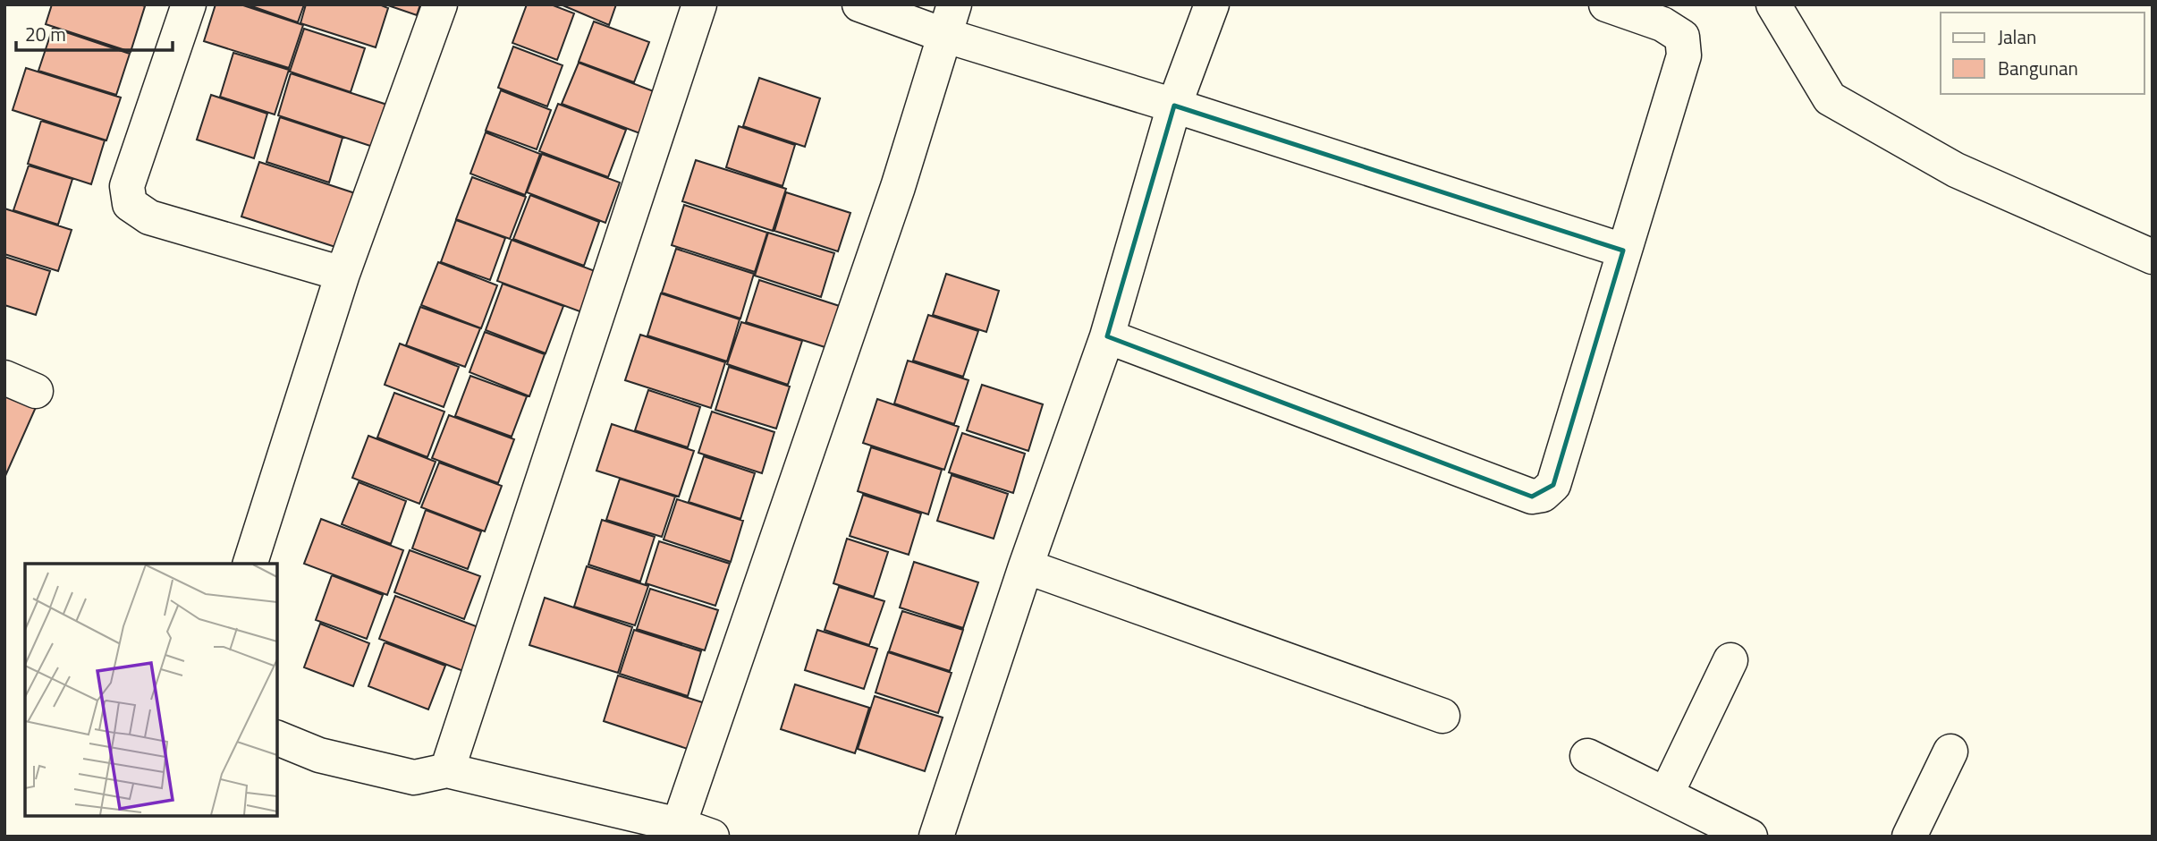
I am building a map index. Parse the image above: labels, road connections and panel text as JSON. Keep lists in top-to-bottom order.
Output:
{
  "legend": ["Jalan", "Bangunan"],
  "scale_bar": "20 m"
}
